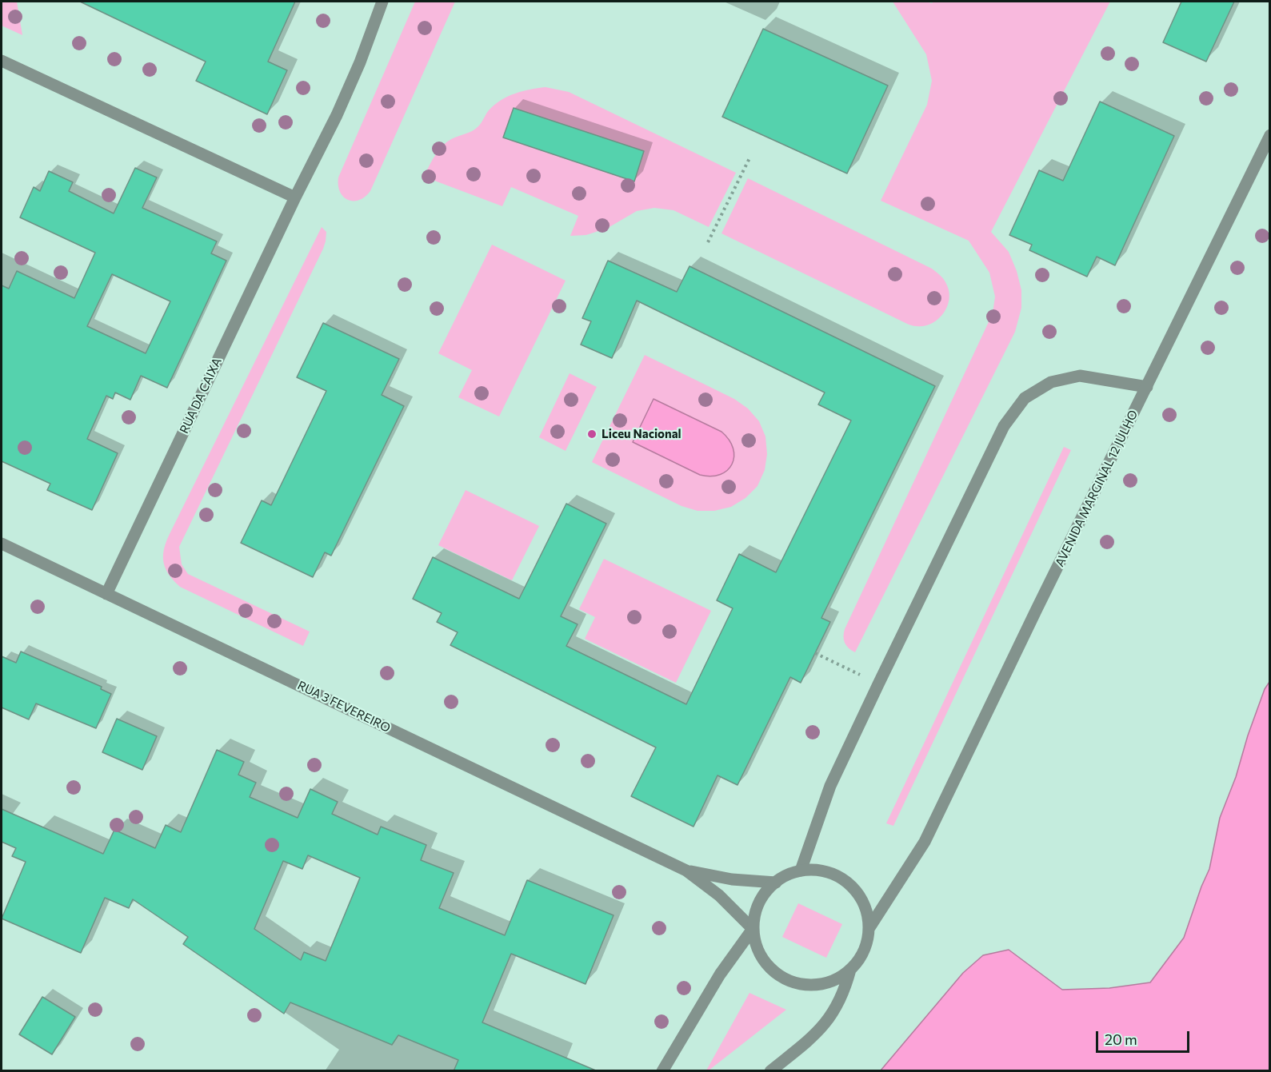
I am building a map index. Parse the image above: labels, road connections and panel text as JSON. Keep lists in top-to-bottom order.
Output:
{
  "streets": {
    "street": ["RUA DA CAIXA", "AVENIDA MARGINAL 12 JULHO", "RUA 3 FEVEREIRO"]
  },
  "crossings": [
    ["RUA DA CAIXA", "RUA 3 FEVEREIRO"]
  ],
  "places": ["Liceu Nacional"],
  "scale_bar": "20 m"
}
